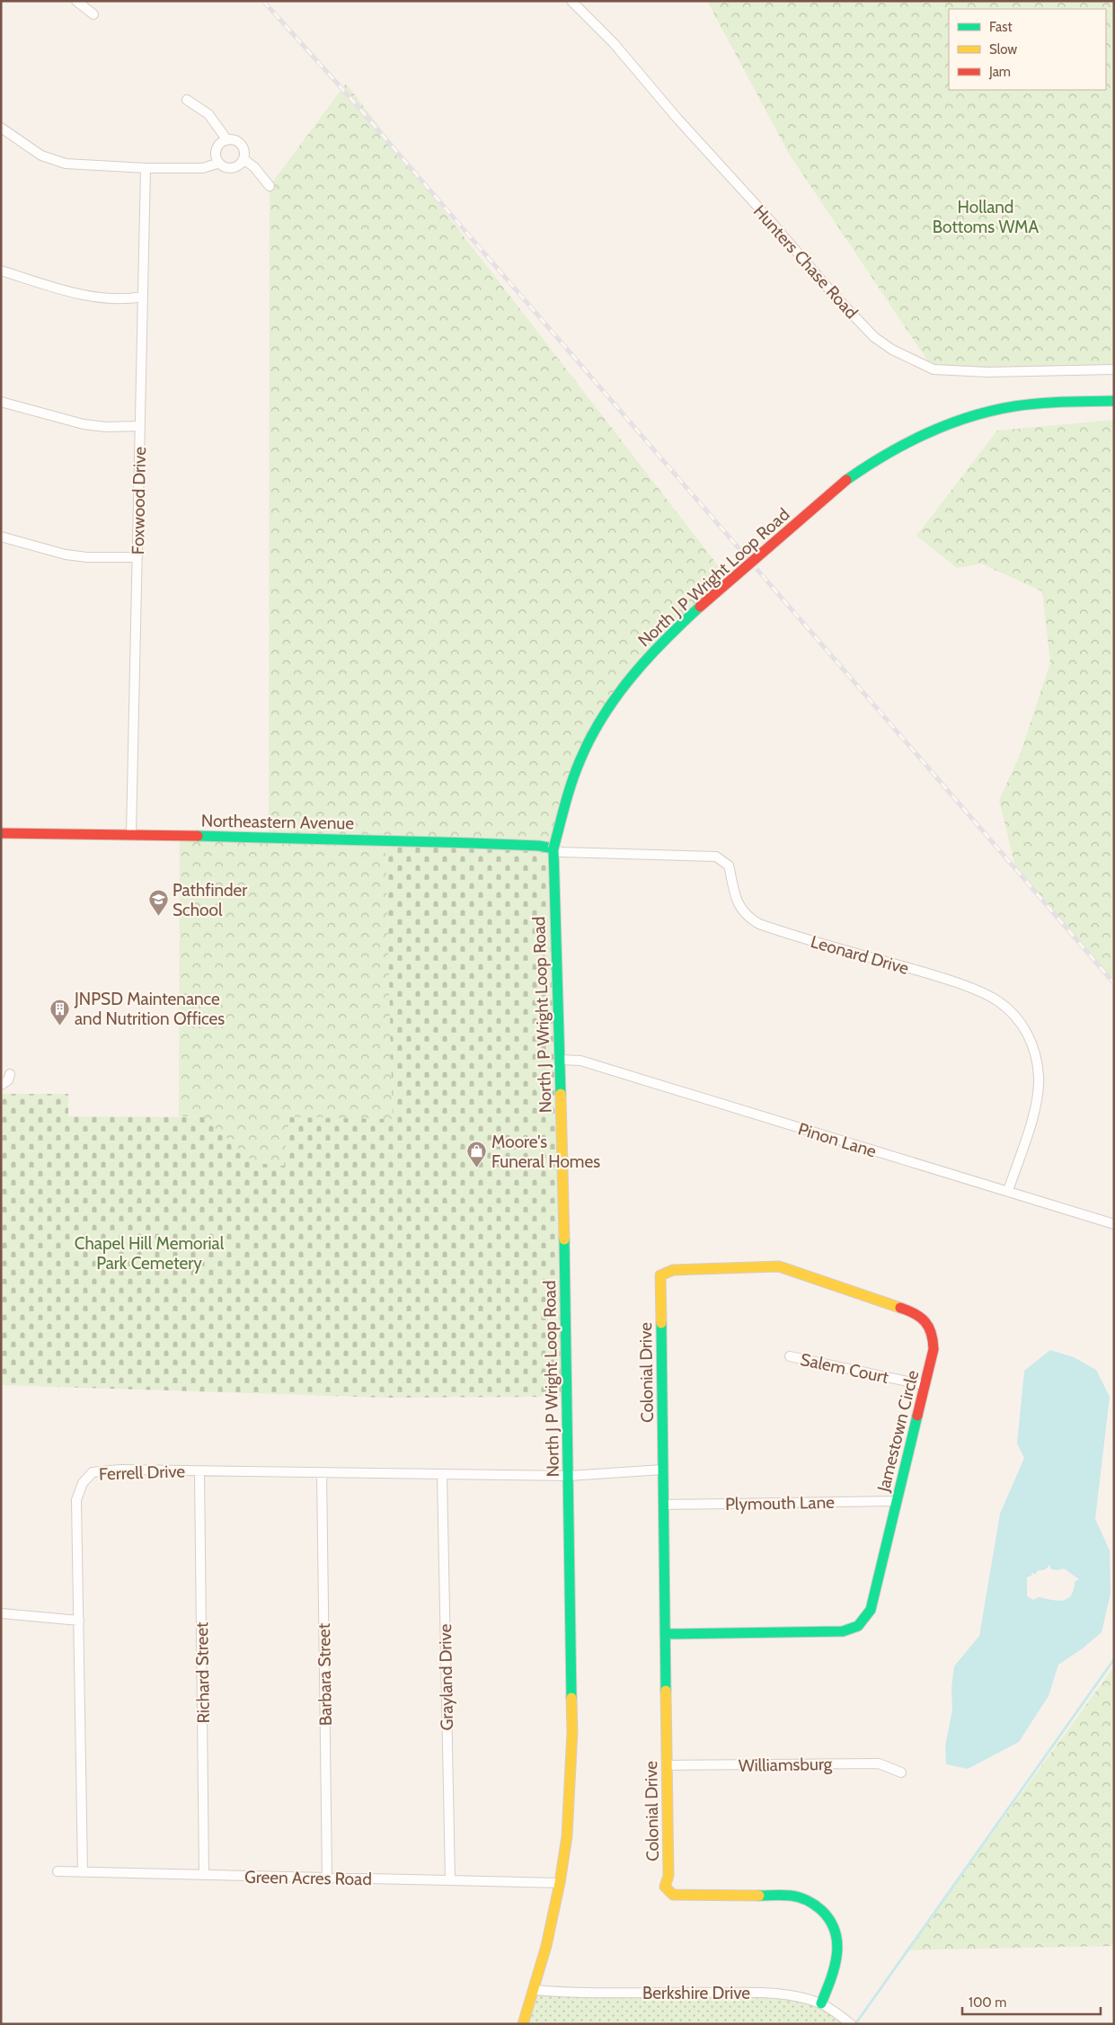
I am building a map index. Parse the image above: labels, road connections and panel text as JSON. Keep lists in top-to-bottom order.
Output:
{
  "streets": {
    "street": [
      "Hunters Chase Road",
      "Foxwood Drive",
      "North J P Wright Loop Road",
      "Northeastern Avenue",
      "Leonard Drive",
      "Pinon Lane",
      "Salem Court",
      "Colonial Drive",
      "Jamestown Circle",
      "Ferrell Drive",
      "Plymouth Lane",
      "Richard Street",
      "Barbara Street",
      "Grayland Drive",
      "Williamsburg",
      "Green Acres Road",
      "Berkshire Drive"
    ]
  },
  "crossings": [
    ["Foxwood Drive", "Northeastern Avenue"],
    ["North J P Wright Loop Road", "Northeastern Avenue"],
    ["North J P Wright Loop Road", "Leonard Drive"],
    ["North J P Wright Loop Road", "Pinon Lane"],
    ["North J P Wright Loop Road", "Ferrell Drive"],
    ["North J P Wright Loop Road", "Green Acres Road"],
    ["North J P Wright Loop Road", "Berkshire Drive"],
    ["Northeastern Avenue", "Leonard Drive"],
    ["Leonard Drive", "Pinon Lane"],
    ["Salem Court", "Jamestown Circle"],
    ["Colonial Drive", "Jamestown Circle"],
    ["Colonial Drive", "Plymouth Lane"],
    ["Colonial Drive", "Williamsburg"],
    ["Colonial Drive", "Berkshire Drive"],
    ["Jamestown Circle", "Plymouth Lane"],
    ["Ferrell Drive", "Richard Street"],
    ["Ferrell Drive", "Barbara Street"],
    ["Ferrell Drive", "Grayland Drive"],
    ["Ferrell Drive", "Green Acres Road"],
    ["Richard Street", "Green Acres Road"],
    ["Barbara Street", "Green Acres Road"],
    ["Grayland Drive", "Green Acres Road"]
  ],
  "parks": ["Holland Bottoms WMA", "Chapel Hill Memorial Park Cemetery"],
  "places": {
    "school or university": ["Pathfinder School"],
    "building": ["JNPSD Maintenance and Nutrition Offices"],
    "shop": ["Moore's Funeral Homes"]
  },
  "legend": ["Fast", "Slow", "Jam"],
  "scale_bar": "100 m"
}
